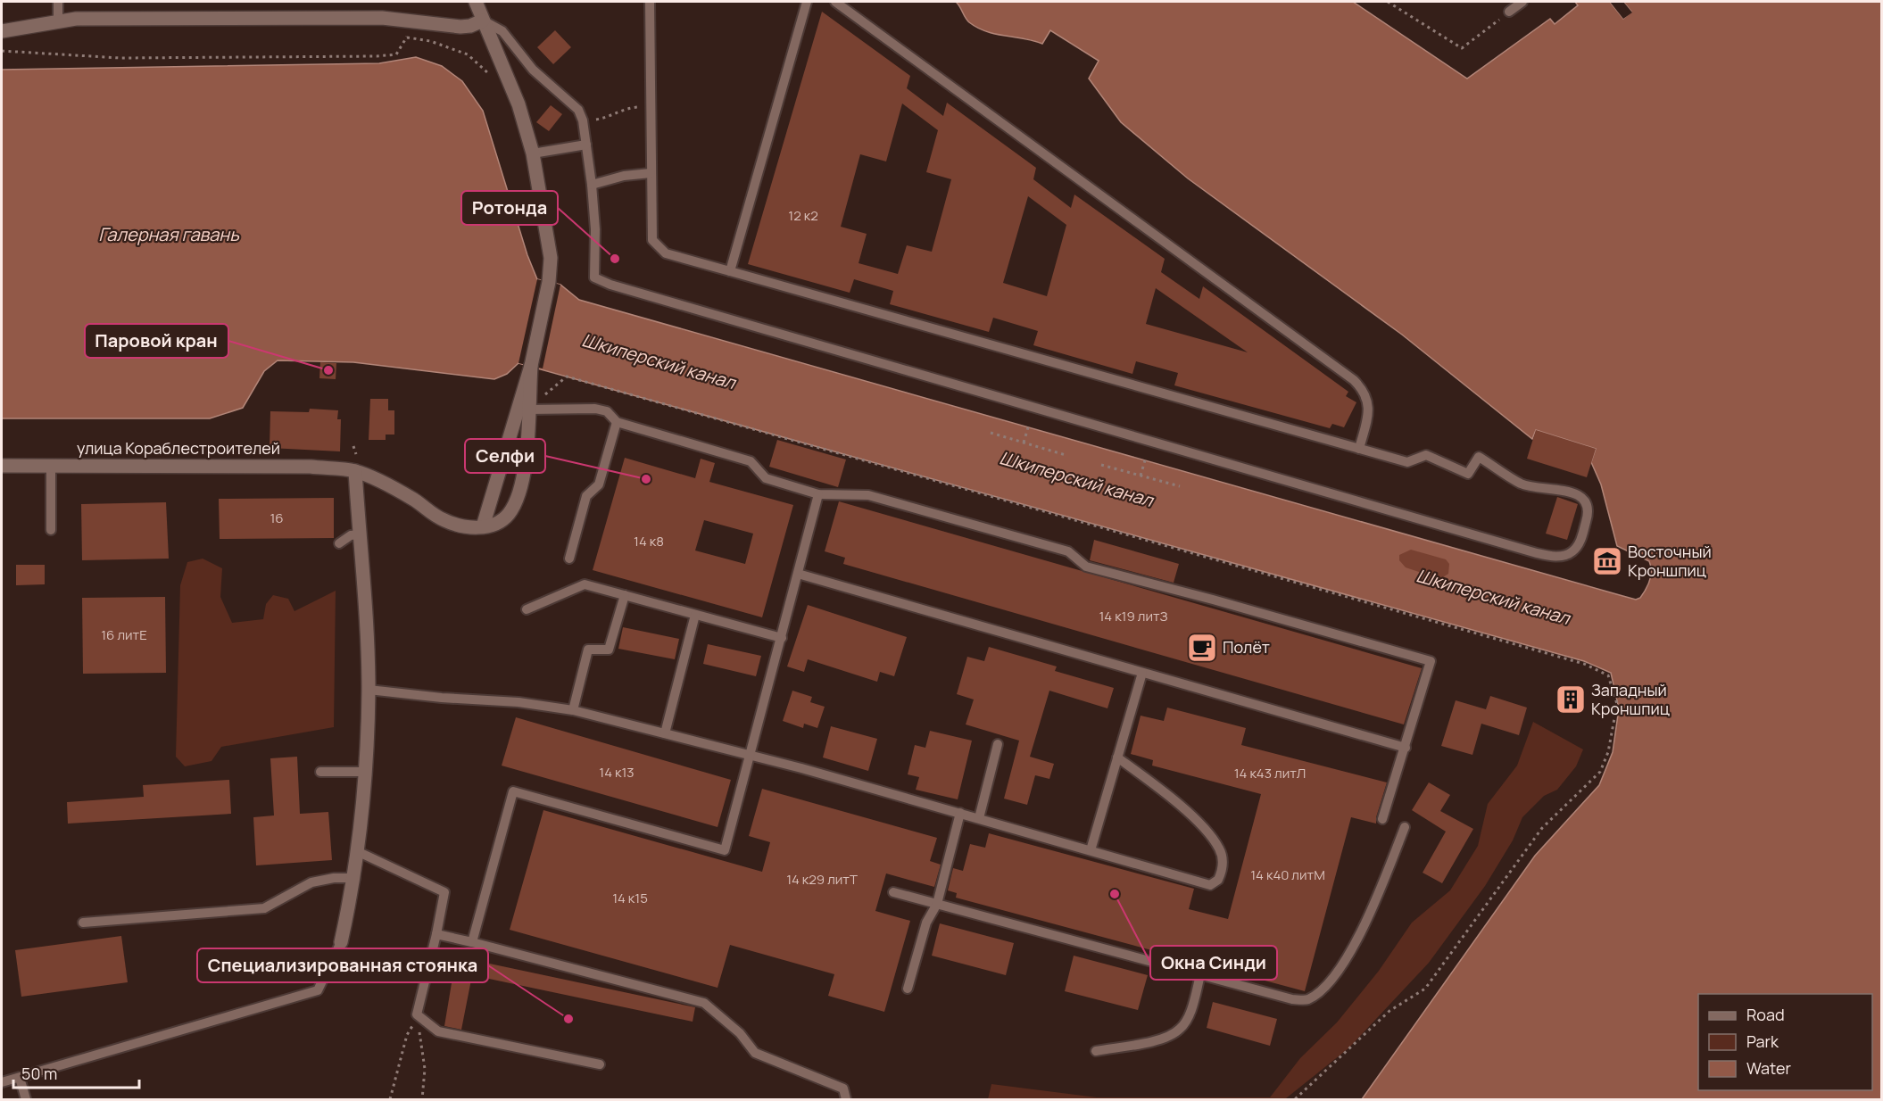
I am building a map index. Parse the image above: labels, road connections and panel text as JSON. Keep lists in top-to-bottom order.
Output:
{
  "streets": {
    "street": ["улица Кораблестроителей"]
  },
  "water": ["Галерная гавань", "Шкиперский канал"],
  "places": {
    "other": [
      "Ротонда",
      "Паровой кран",
      "Селфи",
      "Окна Синди",
      "Специализированная стоянка"
    ],
    "museum": ["Восточный Кроншпиц"],
    "cafe": ["Полёт"],
    "building": ["Западный Кроншпиц"]
  },
  "house_numbers": [
    "12 к2",
    "16",
    "14 к8",
    "14 к19 литЗ",
    "16 литЕ",
    "14 к13",
    "14 к43 литЛ",
    "14 к40 литМ",
    "14 к29 литТ",
    "14 к15"
  ],
  "legend": ["Road", "Park", "Water"],
  "scale_bar": "50 m"
}
